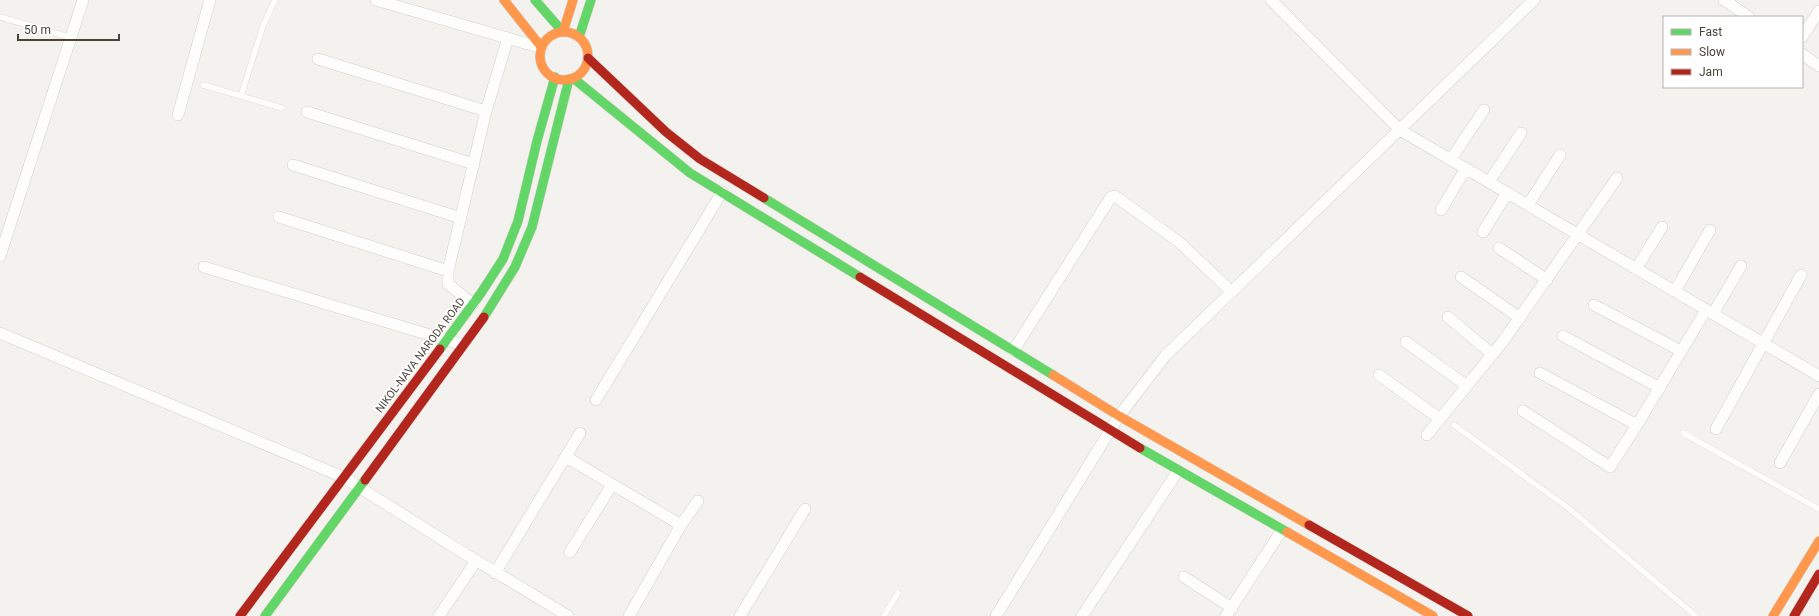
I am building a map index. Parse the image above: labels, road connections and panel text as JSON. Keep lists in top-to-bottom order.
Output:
{
  "streets": {
    "street": ["NIKOL-NAVA NARODA ROAD"]
  },
  "legend": ["Fast", "Slow", "Jam"],
  "scale_bar": "50 m"
}
